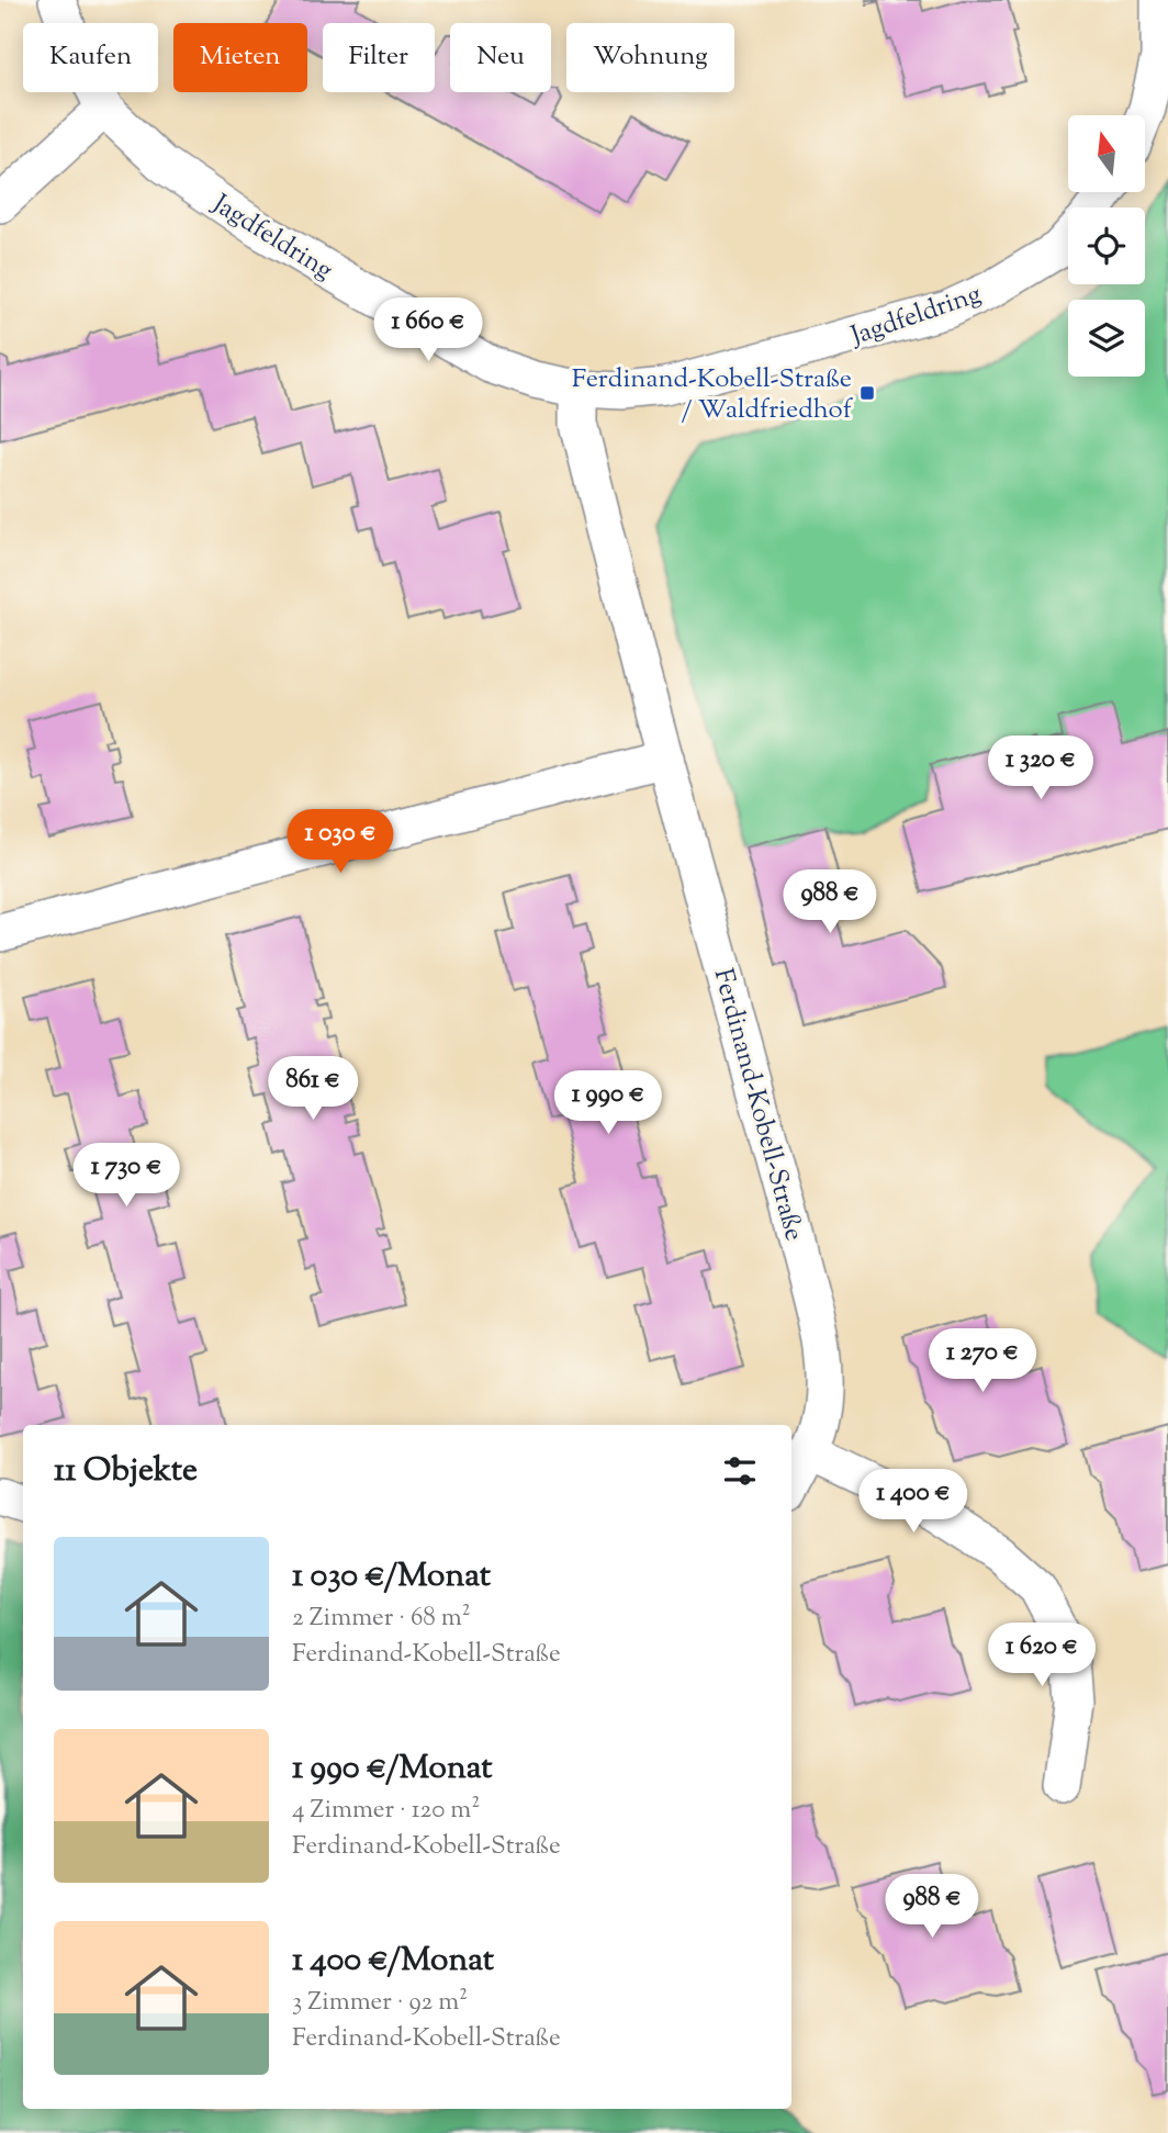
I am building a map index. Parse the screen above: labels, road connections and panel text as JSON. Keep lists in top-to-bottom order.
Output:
{
  "streets": {
    "street": ["Jagdfeldring", "Ferdinand-Kobell-Straße"]
  },
  "crossings": [
    ["Jagdfeldring", "Ferdinand-Kobell-Straße"]
  ],
  "places": {
    "transit": ["Ferdinand-Kobell-Straße / Waldfriedhof"]
  },
  "north": "top",
  "page": {
    "chip": [
      "Kaufen",
      "Mieten",
      "Filter",
      "Neu",
      "Wohnung"
    ],
    "price": [
      "1 660 €",
      "1 320 €",
      "1 030 €",
      "988 €",
      "861 €",
      "1 990 €",
      "1 730 €",
      "1 270 €",
      "1 400 €",
      "1 620 €",
      "988 €"
    ],
    "heading": "11 Objekte",
    "list": [
      {
        "name": "1 030 €/Monat",
        "note": "2 Zimmer · 68 m² · Ferdinand-Kobell-Straße"
      },
      {
        "name": "1 990 €/Monat",
        "note": "4 Zimmer · 120 m² · Ferdinand-Kobell-Straße"
      },
      {
        "name": "1 400 €/Monat",
        "note": "3 Zimmer · 92 m² · Ferdinand-Kobell-Straße"
      }
    ]
  }
}
